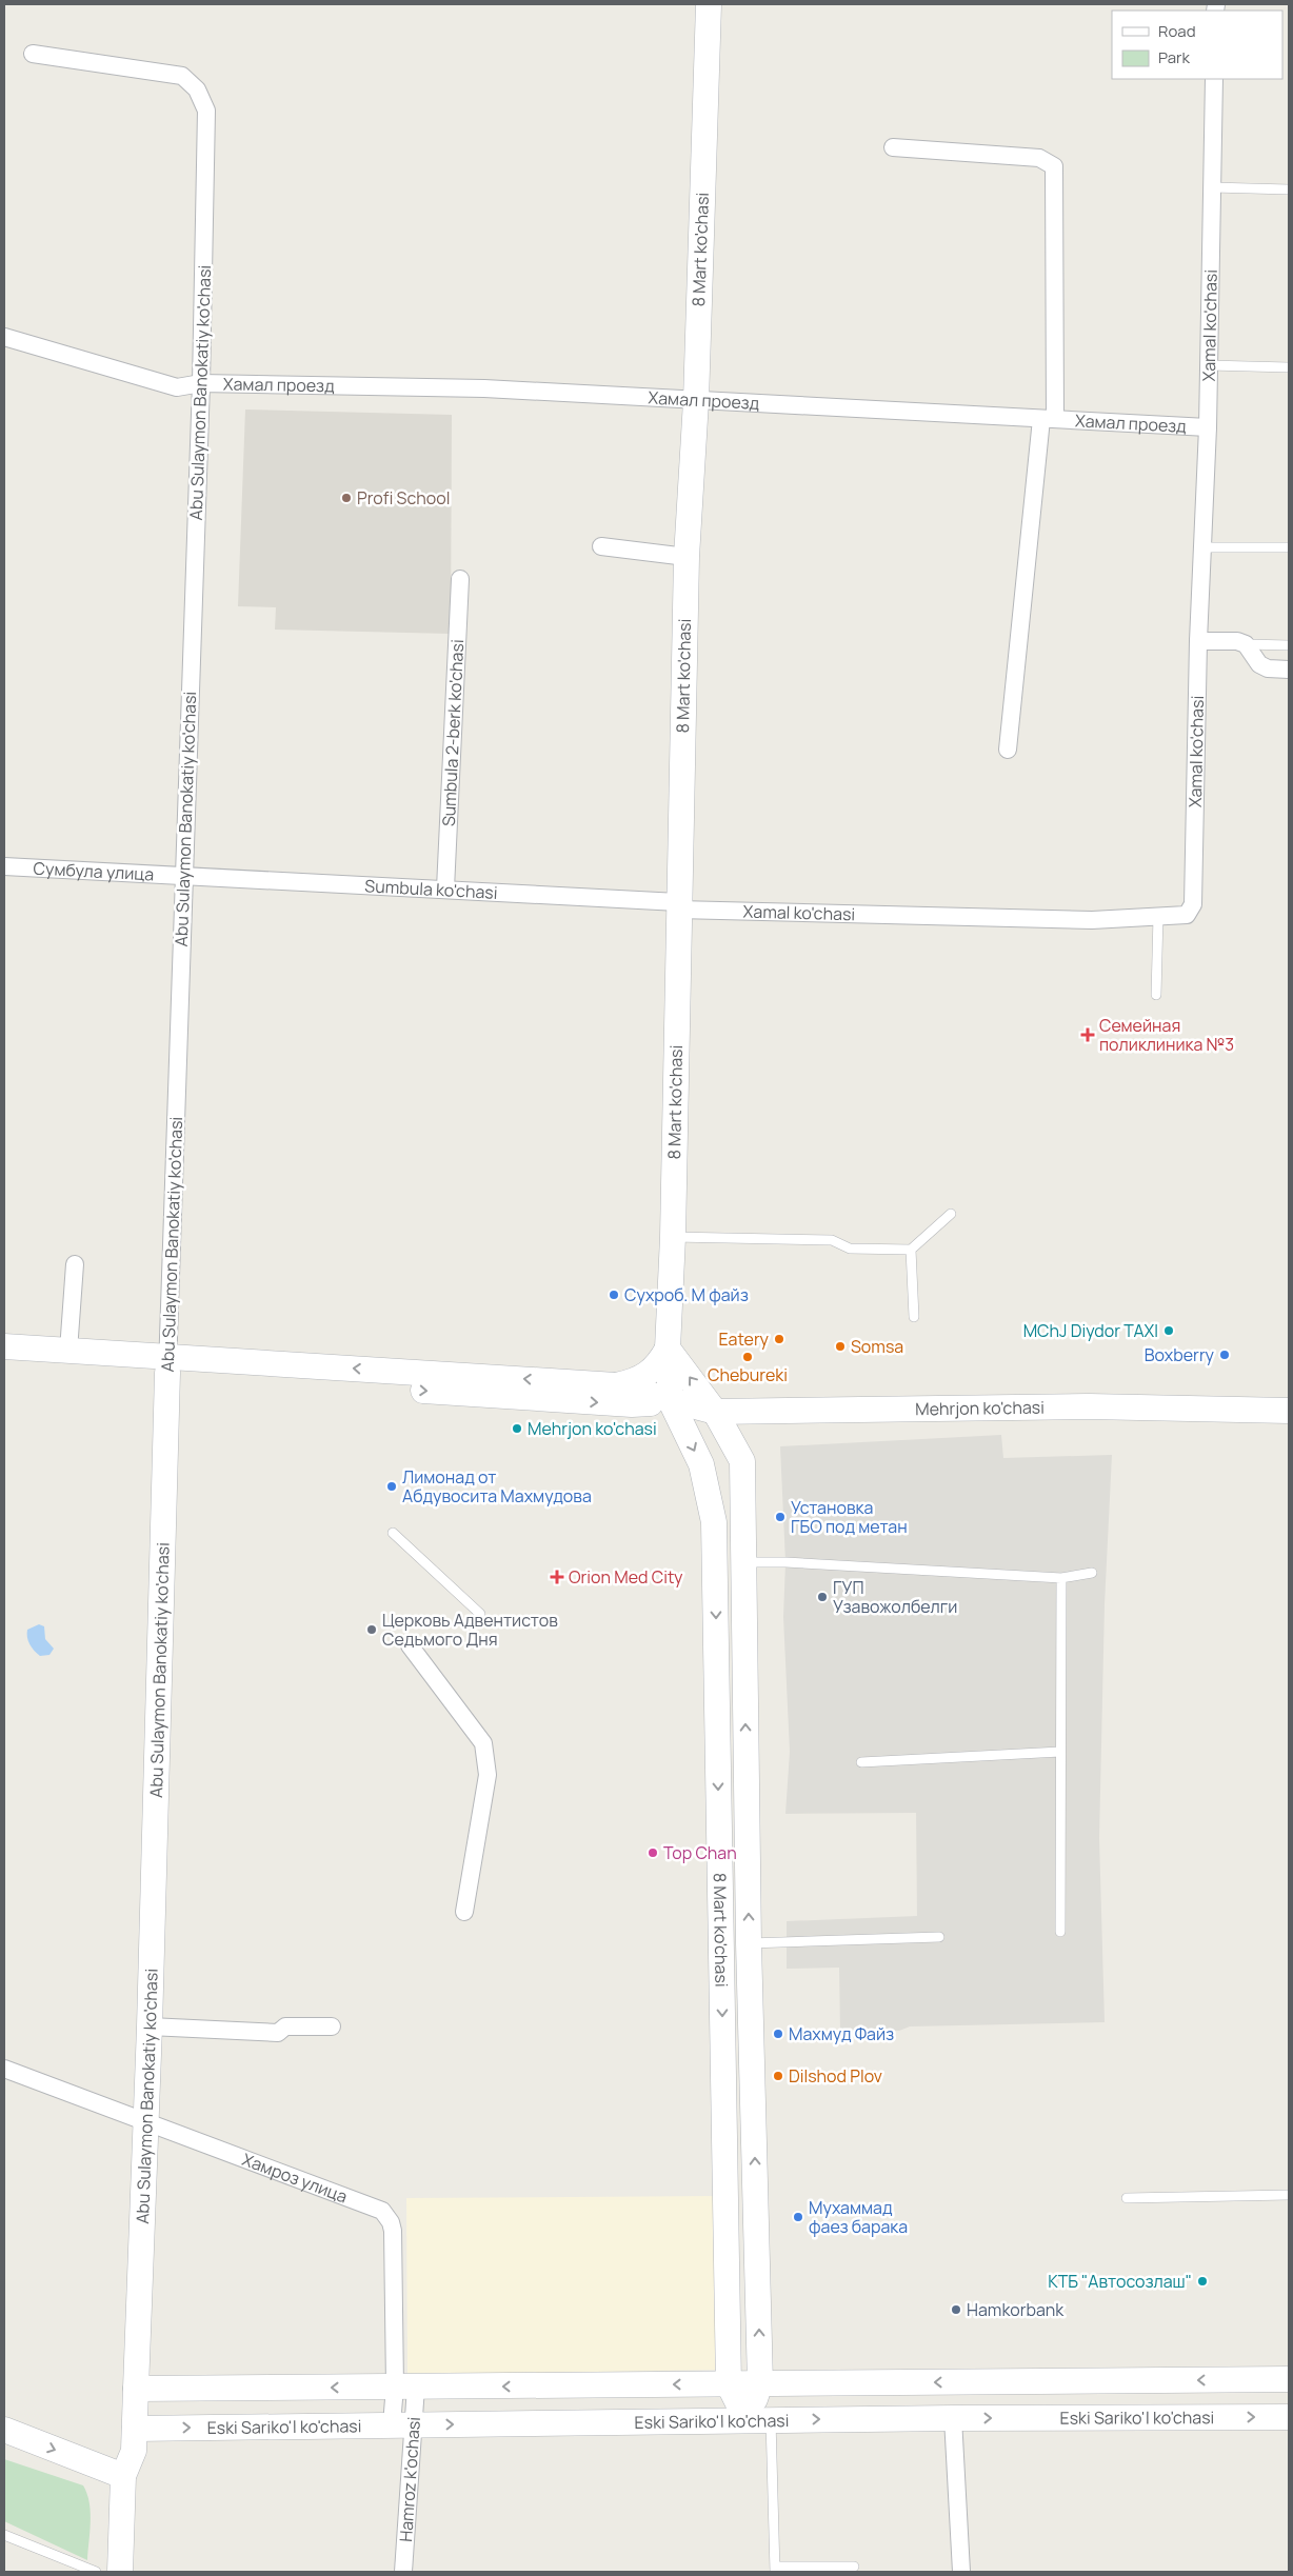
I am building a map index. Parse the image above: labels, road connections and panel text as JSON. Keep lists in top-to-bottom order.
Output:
{
  "streets": {
    "street": [
      "8 Mart ko'chasi",
      "Xamal ko'chasi",
      "Хамал проезд",
      "Abu Sulaymon Banokatiy ko'chasi",
      "Sumbula 2-berk ko'chasi",
      "Сумбула улица",
      "Sumbula ko'chasi",
      "Mehrjon ko'chasi",
      "Хамроз улица",
      "Eski Sariko'l ko'chasi",
      "Hamroz k'ochasi"
    ]
  },
  "crossings": [
    ["8 Mart ko'chasi", "Xamal ko'chasi"],
    ["8 Mart ko'chasi", "Хамал проезд"],
    ["8 Mart ko'chasi", "Sumbula ko'chasi"],
    ["8 Mart ko'chasi", "Mehrjon ko'chasi"],
    ["8 Mart ko'chasi", "Eski Sariko'l ko'chasi"],
    ["Xamal ko'chasi", "Хамал проезд"],
    ["Xamal ko'chasi", "Sumbula ko'chasi"],
    ["Хамал проезд", "Abu Sulaymon Banokatiy ko'chasi"],
    ["Abu Sulaymon Banokatiy ko'chasi", "Сумбула улица"],
    ["Abu Sulaymon Banokatiy ko'chasi", "Sumbula ko'chasi"],
    ["Abu Sulaymon Banokatiy ko'chasi", "Mehrjon ko'chasi"],
    ["Abu Sulaymon Banokatiy ko'chasi", "Хамроз улица"],
    ["Abu Sulaymon Banokatiy ko'chasi", "Eski Sariko'l ko'chasi"],
    ["Sumbula 2-berk ko'chasi", "Sumbula ko'chasi"],
    ["Сумбула улица", "Sumbula ko'chasi"],
    ["Хамроз улица", "Hamroz k'ochasi"],
    ["Eski Sariko'l ko'chasi", "Hamroz k'ochasi"]
  ],
  "places": {
    "other": [
      "Profi School",
      "Сухроб. М файз",
      "MChJ Diydor TAXI",
      "Eatery",
      "Somsa",
      "Boxberry",
      "Chebureki",
      "Mehrjon ko'chasi",
      "Лимонад от Абдувосита Махмудова",
      "Установка ГБО под метан",
      "ГУП Узавожолбелги",
      "Церковь Адвентистов Седьмого Дня",
      "Top Chan",
      "Махмуд Файз",
      "Dilshod Plov",
      "Мухаммад фаез барака",
      "КТБ \"Автосозлаш\"",
      "Hamkorbank"
    ],
    "health": ["Семейная поликлиника №3", "Orion Med City"]
  },
  "legend": ["Road", "Park"]
}
